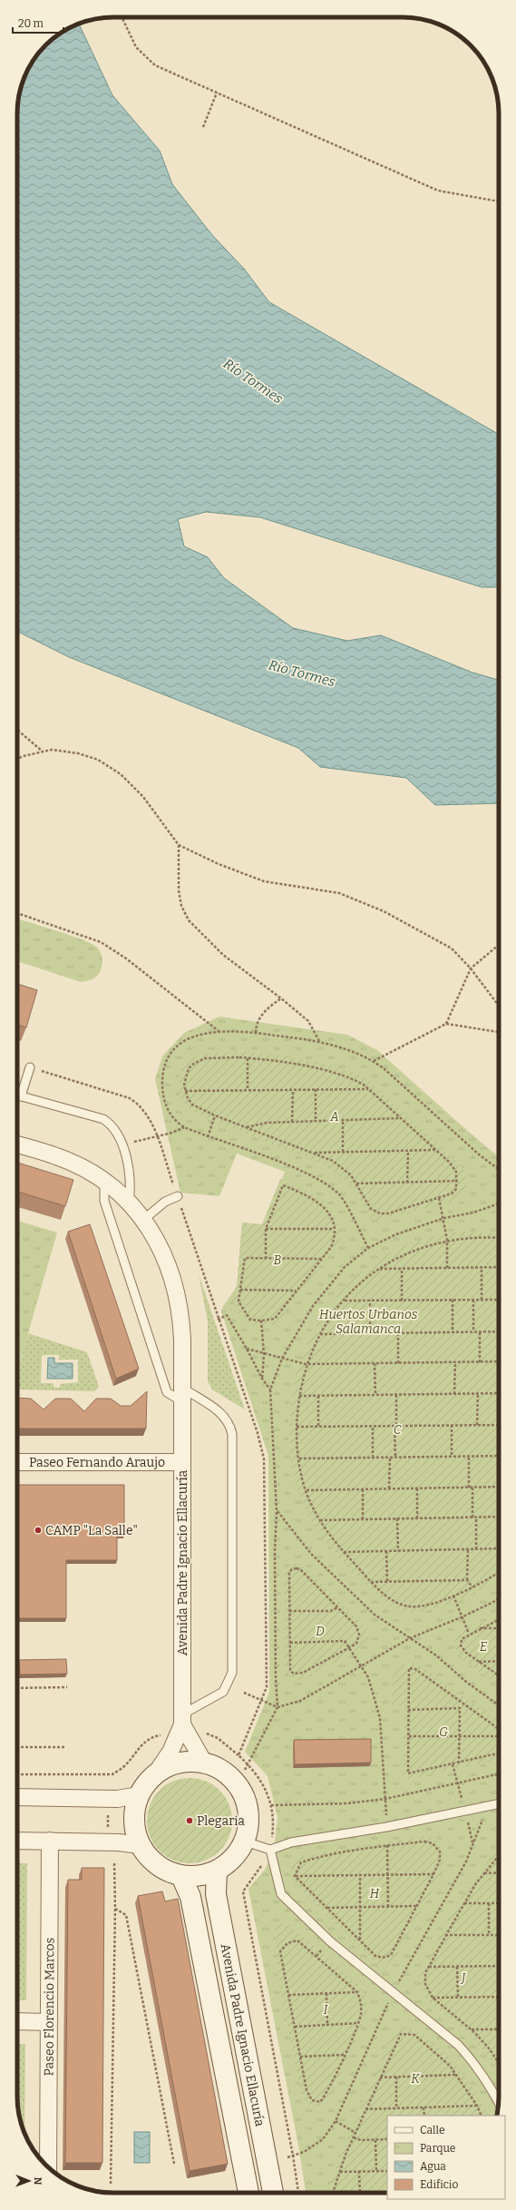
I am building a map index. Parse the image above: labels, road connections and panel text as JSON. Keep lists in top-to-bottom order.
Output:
{
  "streets": {
    "main road": ["Avenida Padre Ignacio Ellacuría"],
    "street": ["Paseo Fernando Araujo", "Paseo Florencio Marcos"]
  },
  "crossings": [
    ["Paseo Fernando Araujo", "Avenida Padre Ignacio Ellacuría"]
  ],
  "water": ["Río Tormes"],
  "parks": [
    "A",
    "B",
    "Huertos Urbanos Salamanca",
    "C",
    "D",
    "E",
    "G",
    "H",
    "J",
    "I",
    "K"
  ],
  "places": ["CAMP \"La Salle\"", "Plegaria"],
  "legend": [
    "Calle",
    "Parque",
    "Agua",
    "Edificio"
  ],
  "scale_bar": "20 m",
  "north": "right"
}
